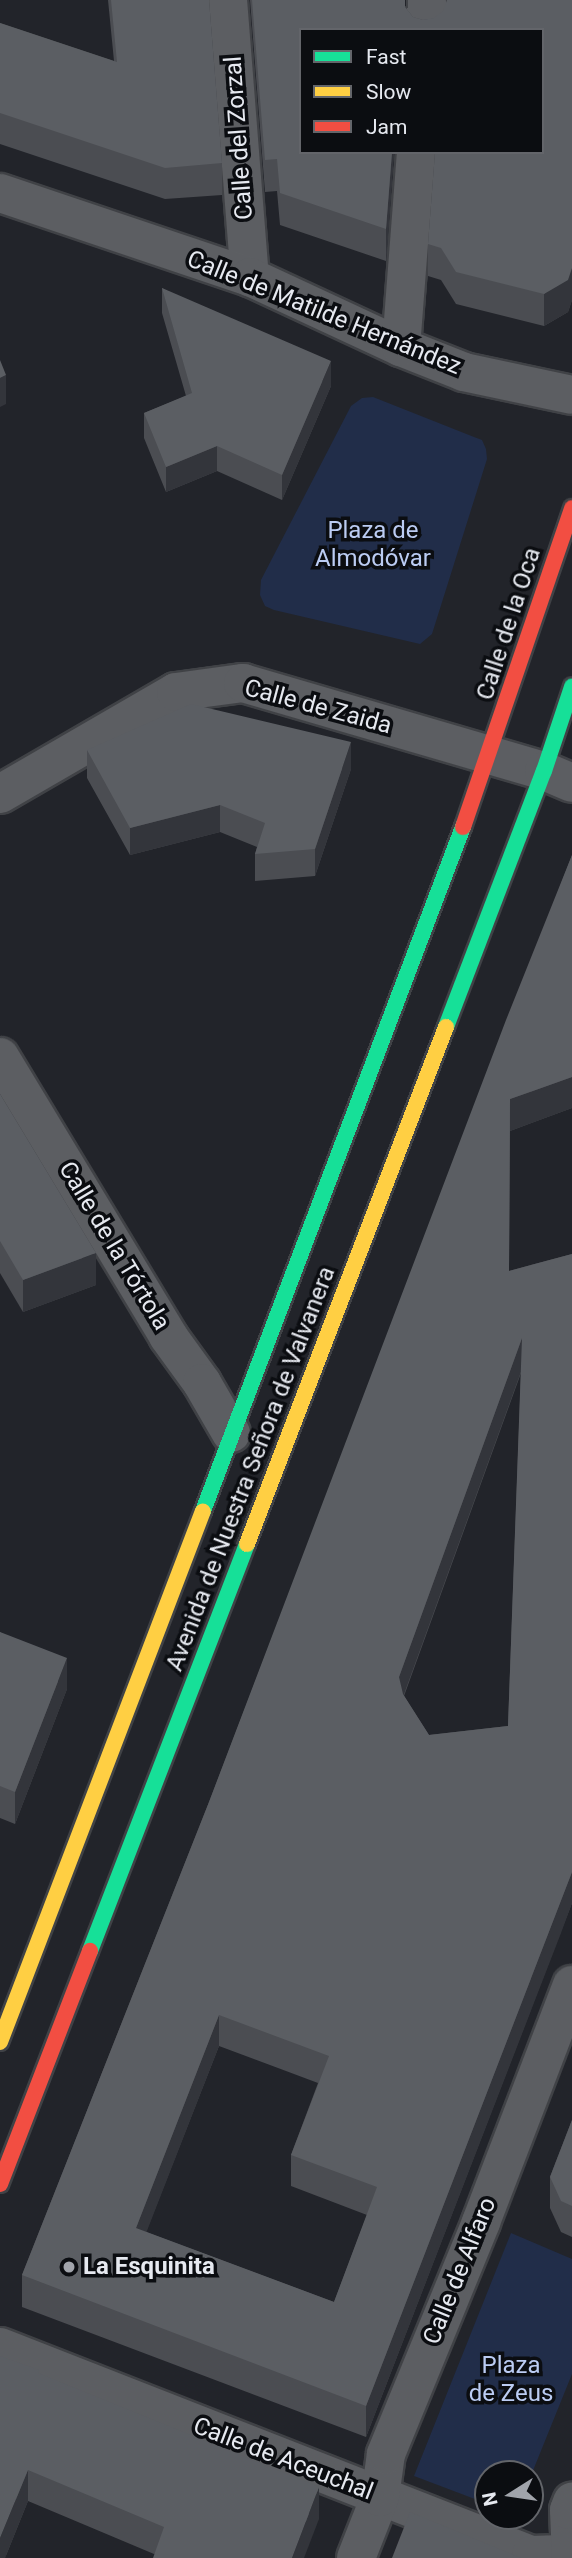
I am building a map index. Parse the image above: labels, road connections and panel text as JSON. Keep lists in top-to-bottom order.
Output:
{
  "streets": {
    "main road": ["Calle de la Oca", "Avenida de Nuestra Señora de Valvanera"],
    "street": [
      "Calle del Zorzal",
      "Calle de Matilde Hernández",
      "Calle de Zaida",
      "Calle de la Tórtola",
      "Calle de Alfaro",
      "Calle de Aceuchal"
    ]
  },
  "crossings": [
    ["Calle del Zorzal", "Calle de Matilde Hernández"],
    ["Calle de la Oca", "Calle de Zaida"],
    ["Calle de la Oca", "Avenida de Nuestra Señora de Valvanera"],
    ["Calle de Zaida", "Avenida de Nuestra Señora de Valvanera"],
    ["Calle de la Tórtola", "Avenida de Nuestra Señora de Valvanera"],
    ["Calle de Alfaro", "Calle de Aceuchal"]
  ],
  "parks": ["Plaza de Almodóvar", "Plaza de Zeus"],
  "places": ["La Esquinita"],
  "legend": ["Fast", "Slow", "Jam"],
  "north": "left"
}
